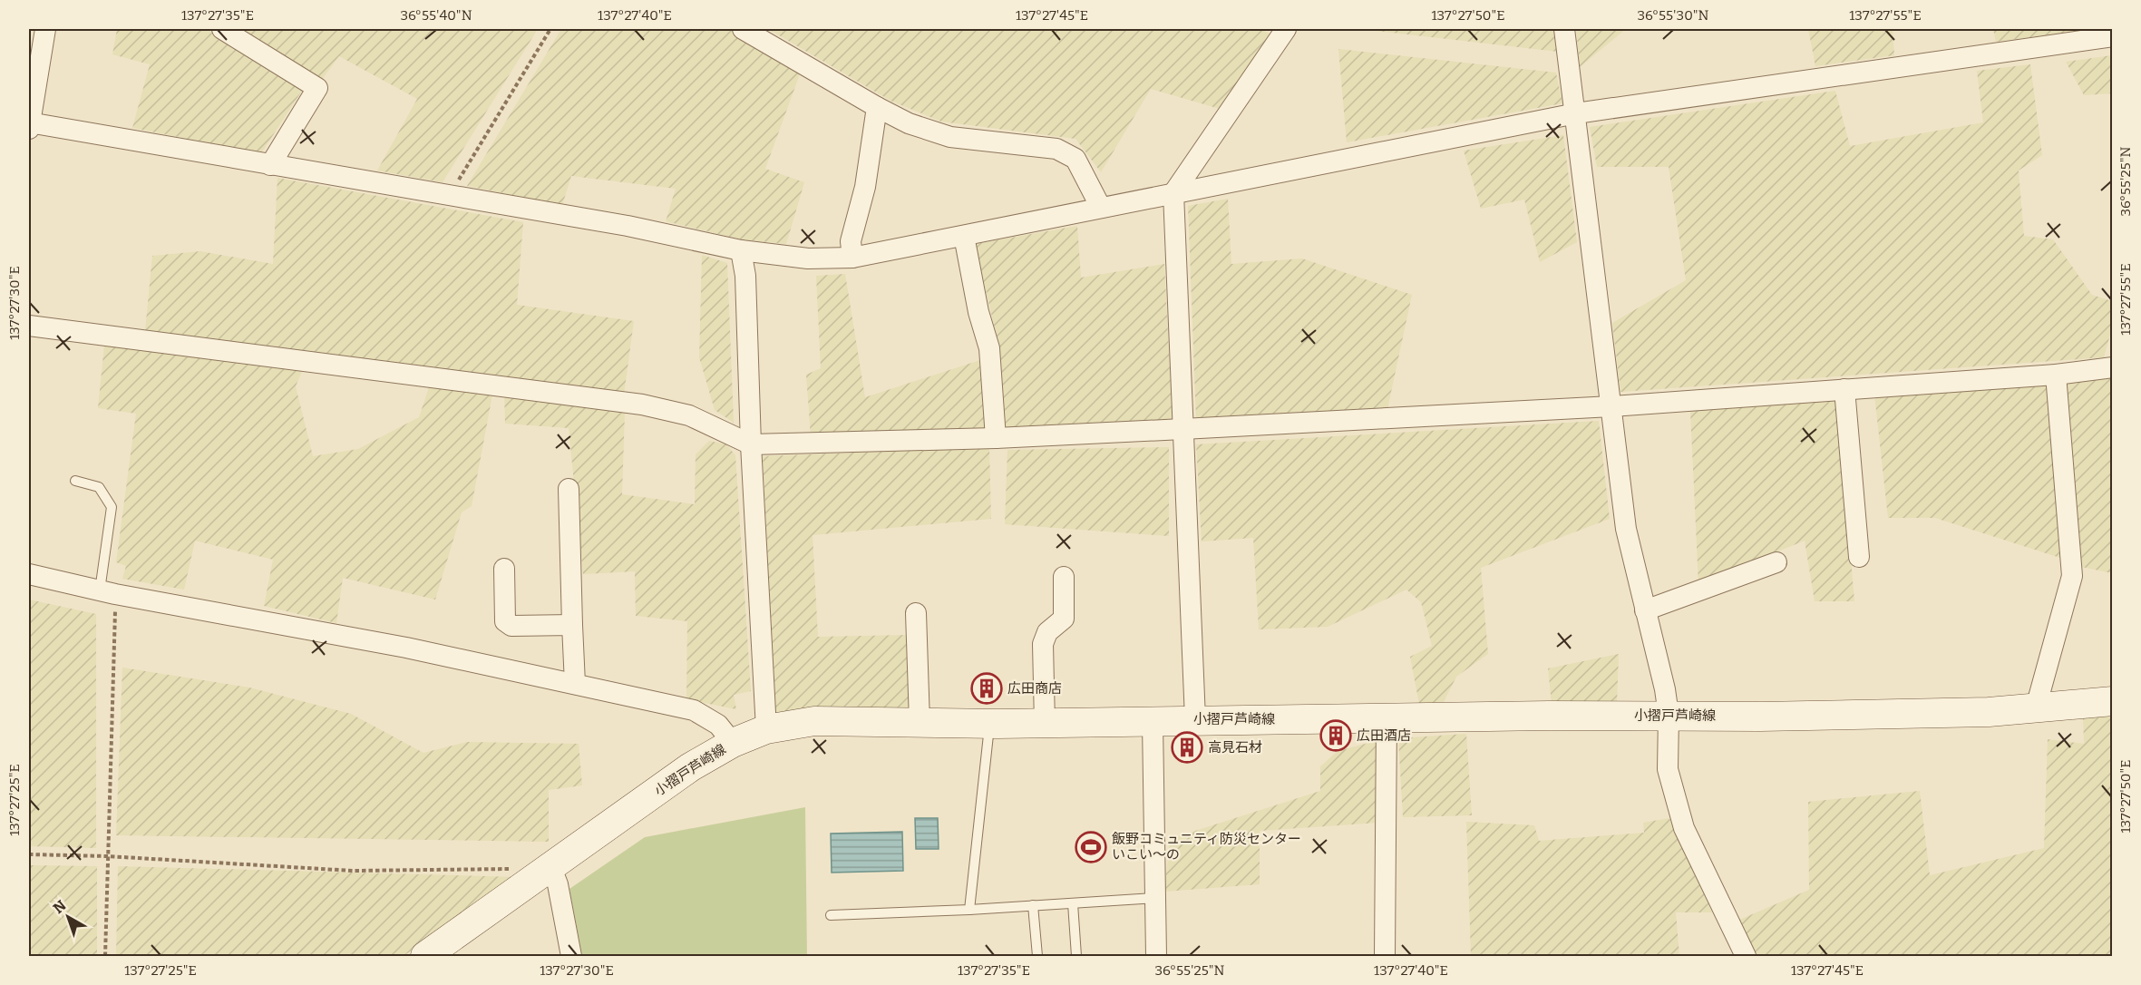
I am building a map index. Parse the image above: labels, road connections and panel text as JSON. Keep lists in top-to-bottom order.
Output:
{
  "streets": {
    "main road": ["小摺戸芦崎線"]
  },
  "places": {
    "building": ["広田商店", "広田酒店", "高見石材"],
    "sports": ["飯野コミュニティ防災センター いこい～の"]
  },
  "north": "top left",
  "coordinates": [
    "137°27'35\"E",
    "36°55'40\"N",
    "137°27'40\"E",
    "137°27'45\"E",
    "137°27'50\"E",
    "36°55'30\"N",
    "137°27'55\"E",
    "36°55'25\"N",
    "137°27'30\"E",
    "137°27'25\"E"
  ]
}
